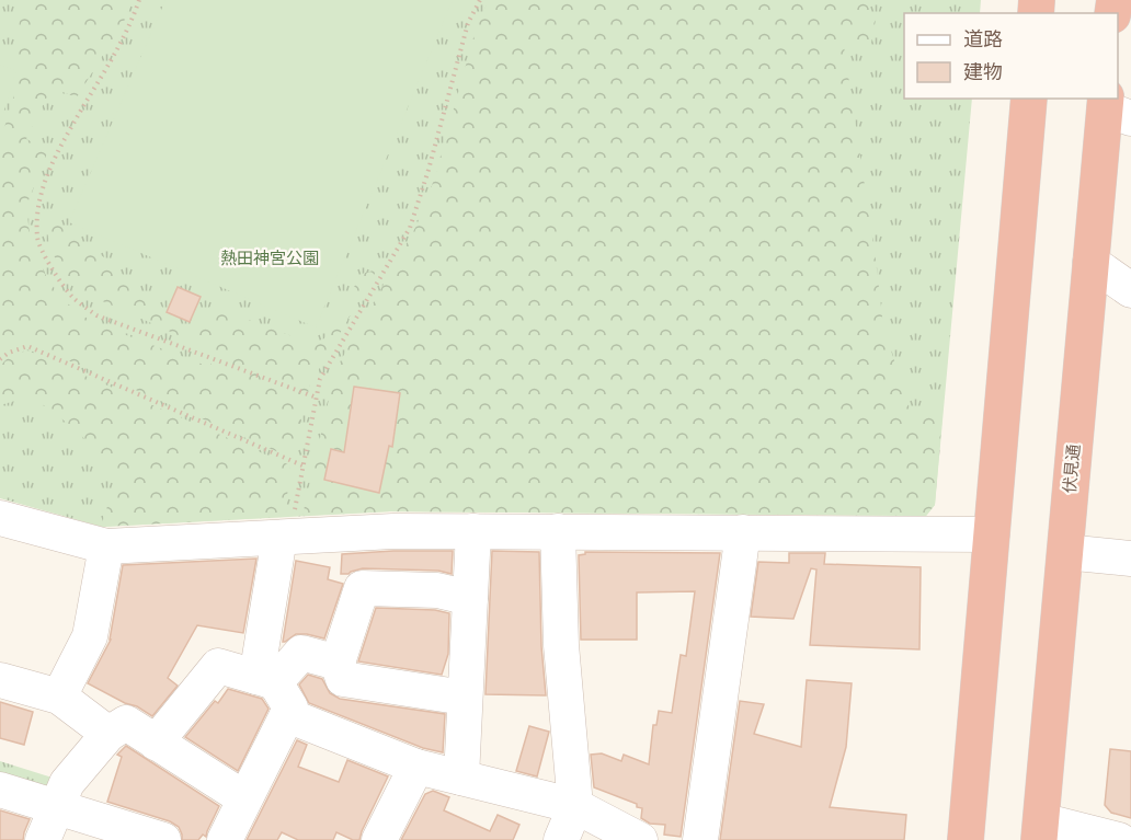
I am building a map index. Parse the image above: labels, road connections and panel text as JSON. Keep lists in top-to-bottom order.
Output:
{
  "streets": {
    "highway": ["伏見通"]
  },
  "parks": ["熱田神宮公園"],
  "legend": ["道路", "建物"]
}
